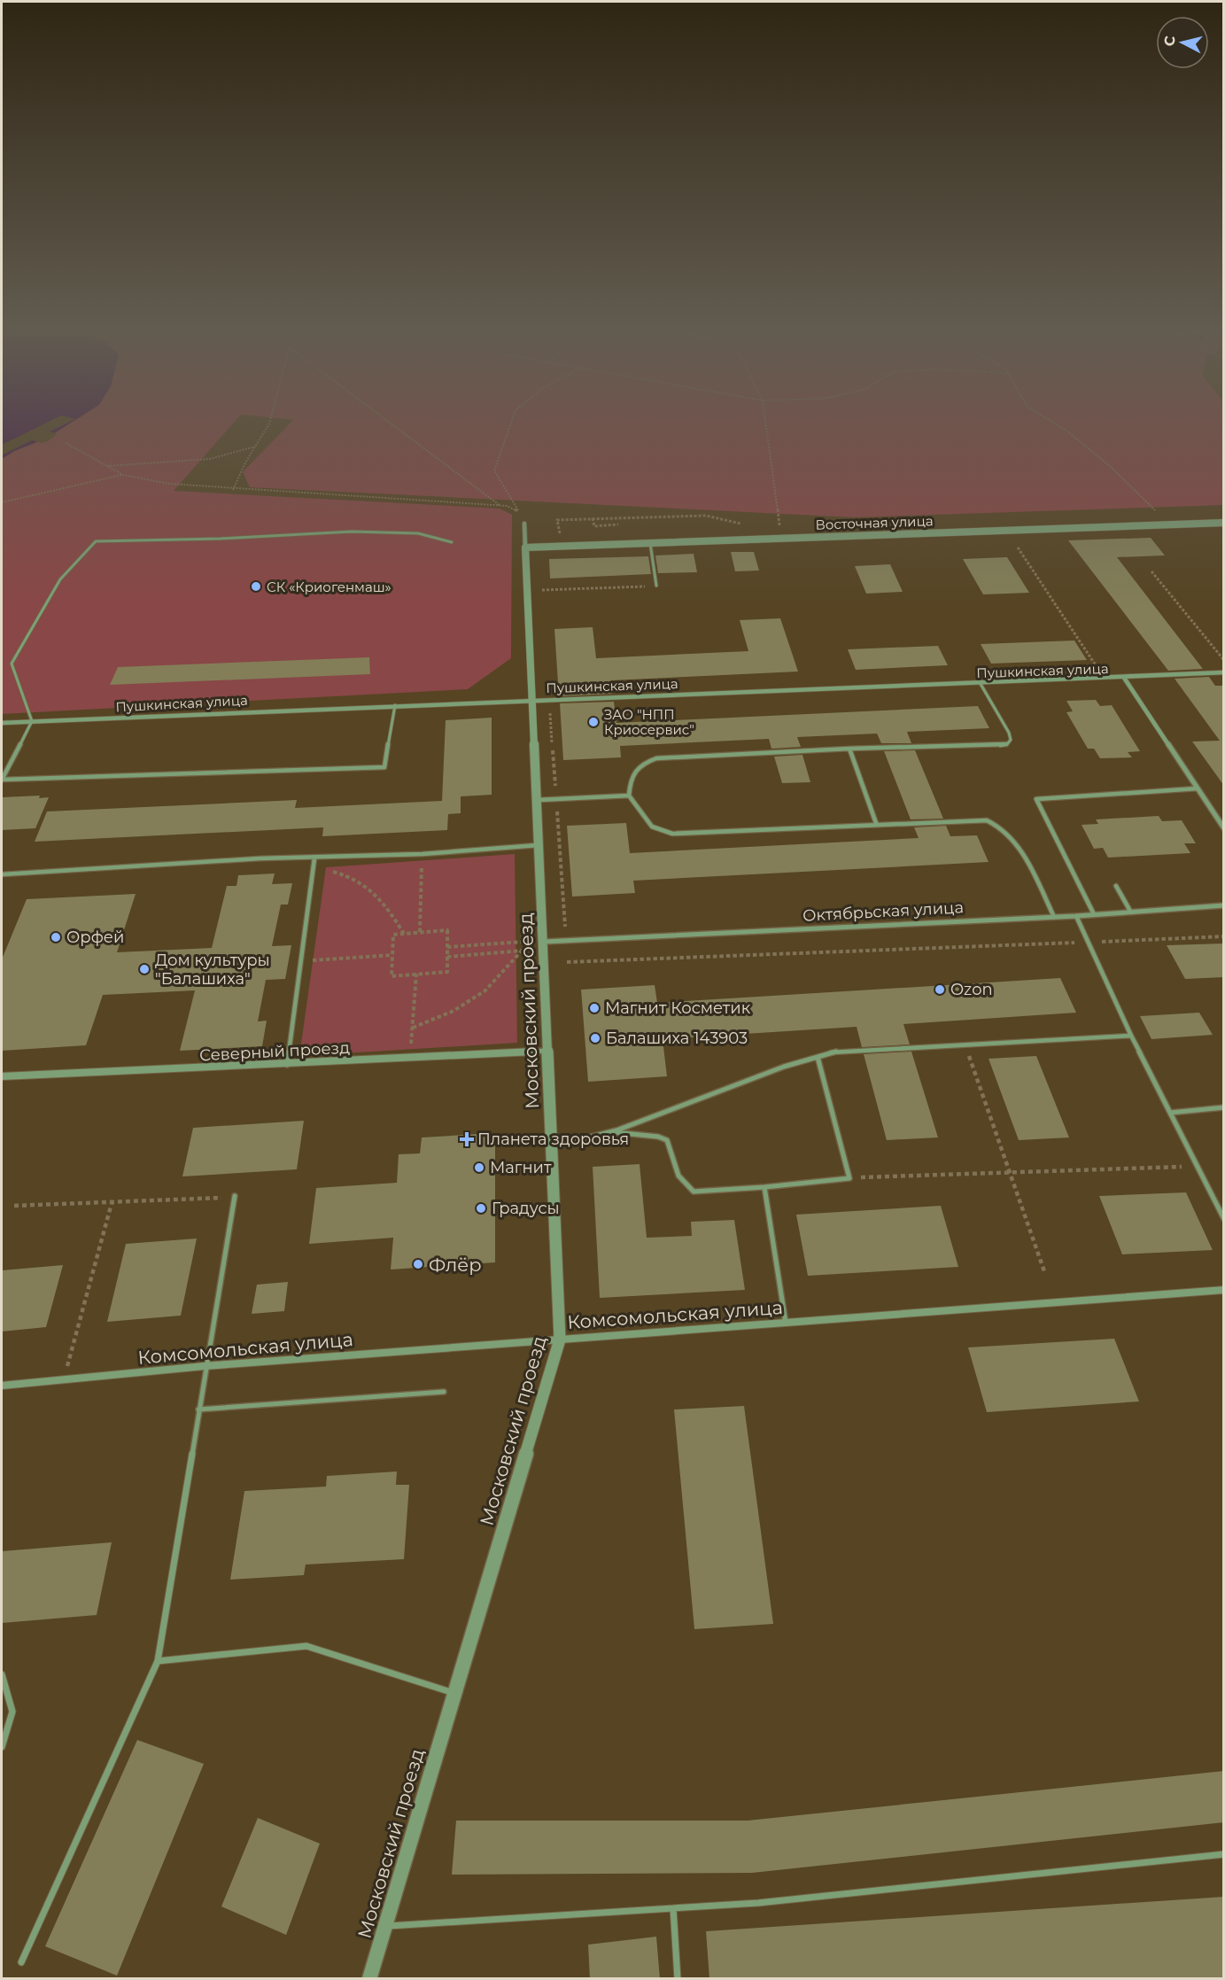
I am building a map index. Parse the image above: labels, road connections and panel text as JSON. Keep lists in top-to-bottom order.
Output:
{
  "streets": {
    "street": [
      "Восточная улица",
      "Пушкинская улица",
      "Октябрьская улица",
      "Московский проезд",
      "Северный проезд",
      "Комсомольская улица"
    ]
  },
  "crossings": [
    ["Восточная улица", "Московский проезд"],
    ["Пушкинская улица", "Московский проезд"],
    ["Октябрьская улица", "Московский проезд"],
    ["Московский проезд", "Северный проезд"],
    ["Московский проезд", "Комсомольская улица"]
  ],
  "places": {
    "other": [
      "СК «Криогенмаш»",
      "ЗАО \"НПП Криосервис\"",
      "Орфей",
      "Дом культуры \"Балашиха\"",
      "Ozon",
      "Магнит Косметик",
      "Балашиха 143903",
      "Магнит",
      "Градусы",
      "Флёр"
    ],
    "health": ["Планета здоровья"]
  },
  "north": "left"
}
